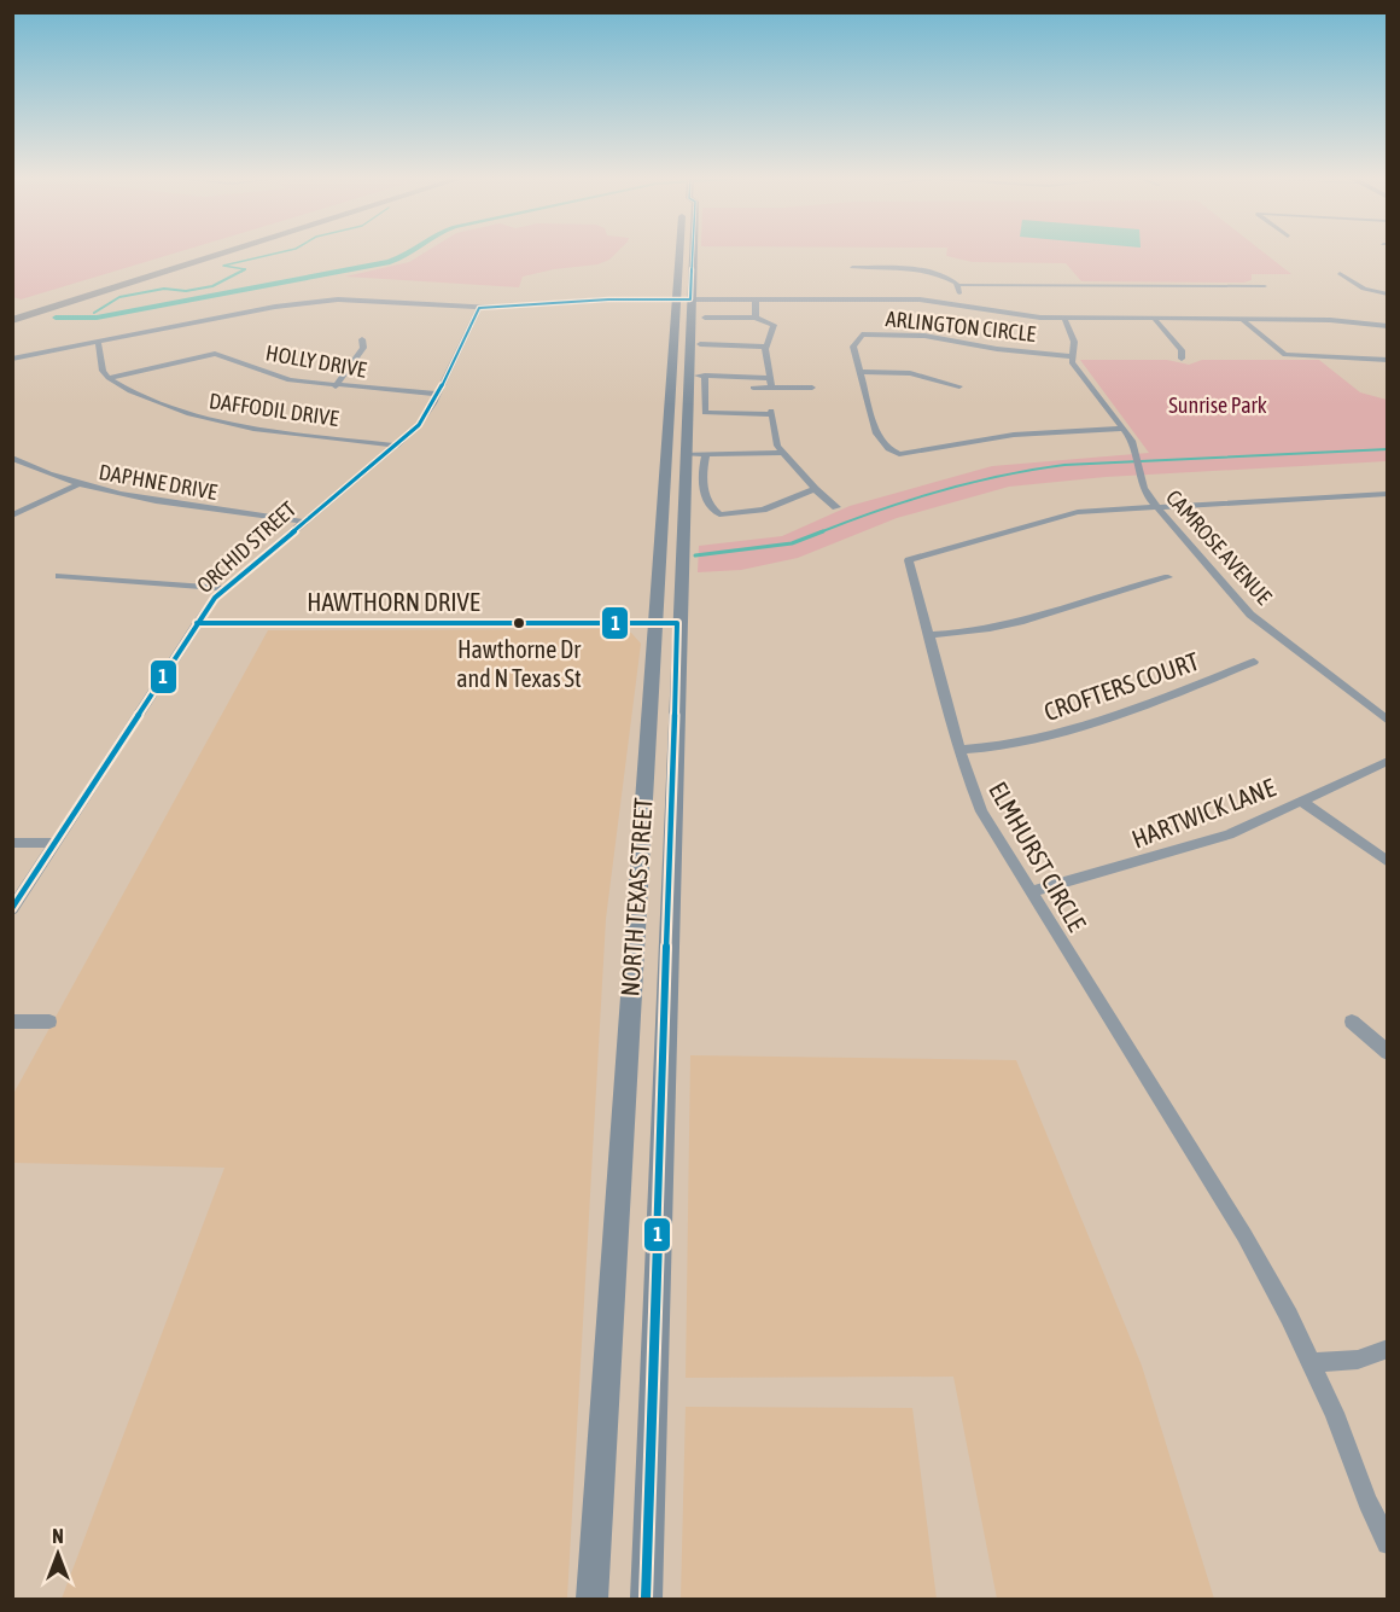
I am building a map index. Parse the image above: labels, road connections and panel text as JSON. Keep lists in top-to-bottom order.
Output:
{
  "streets": {
    "main road": ["NORTH TEXAS STREET"],
    "street": [
      "ARLINGTON CIRCLE",
      "HOLLY DRIVE",
      "DAFFODIL DRIVE",
      "DAPHNE DRIVE",
      "ORCHID STREET",
      "CAMROSE AVENUE",
      "HAWTHORN DRIVE",
      "CROFTERS COURT",
      "HARTWICK LANE",
      "ELMHURST CIRCLE"
    ]
  },
  "crossings": [
    ["ARLINGTON CIRCLE", "CAMROSE AVENUE"],
    ["HOLLY DRIVE", "DAFFODIL DRIVE"],
    ["HOLLY DRIVE", "ORCHID STREET"],
    ["DAFFODIL DRIVE", "ORCHID STREET"],
    ["DAPHNE DRIVE", "ORCHID STREET"],
    ["ORCHID STREET", "HAWTHORN DRIVE"],
    ["CAMROSE AVENUE", "ELMHURST CIRCLE"],
    ["HAWTHORN DRIVE", "NORTH TEXAS STREET"],
    ["CROFTERS COURT", "ELMHURST CIRCLE"],
    ["HARTWICK LANE", "ELMHURST CIRCLE"]
  ],
  "parks": ["Sunrise Park"],
  "places": ["Hawthorne Dr and N Texas St"],
  "lines": ["transit line 1"],
  "north": "top"
}
